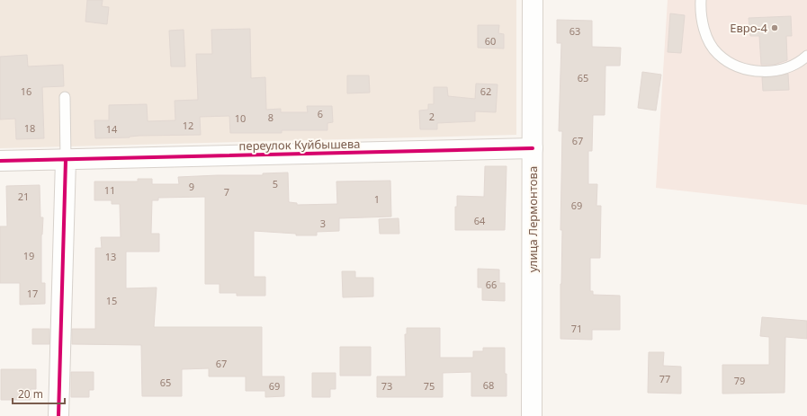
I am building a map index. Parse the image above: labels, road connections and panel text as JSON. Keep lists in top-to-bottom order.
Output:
{
  "streets": {
    "street": ["переулок Куйбышева", "улица Лермонтова"]
  },
  "crossings": [
    ["переулок Куйбышева", "улица Лермонтова"]
  ],
  "places": ["Евро-4"],
  "house_numbers": [
    "63",
    "60",
    "65",
    "16",
    "62",
    "6",
    "2",
    "8",
    "10",
    "12",
    "18",
    "14",
    "67",
    "5",
    "9",
    "11",
    "7",
    "21",
    "1",
    "69",
    "64",
    "3",
    "19",
    "13",
    "66",
    "17",
    "15",
    "71",
    "67",
    "77",
    "79",
    "65",
    "68",
    "69",
    "73",
    "75"
  ],
  "scale_bar": "20 m"
}
